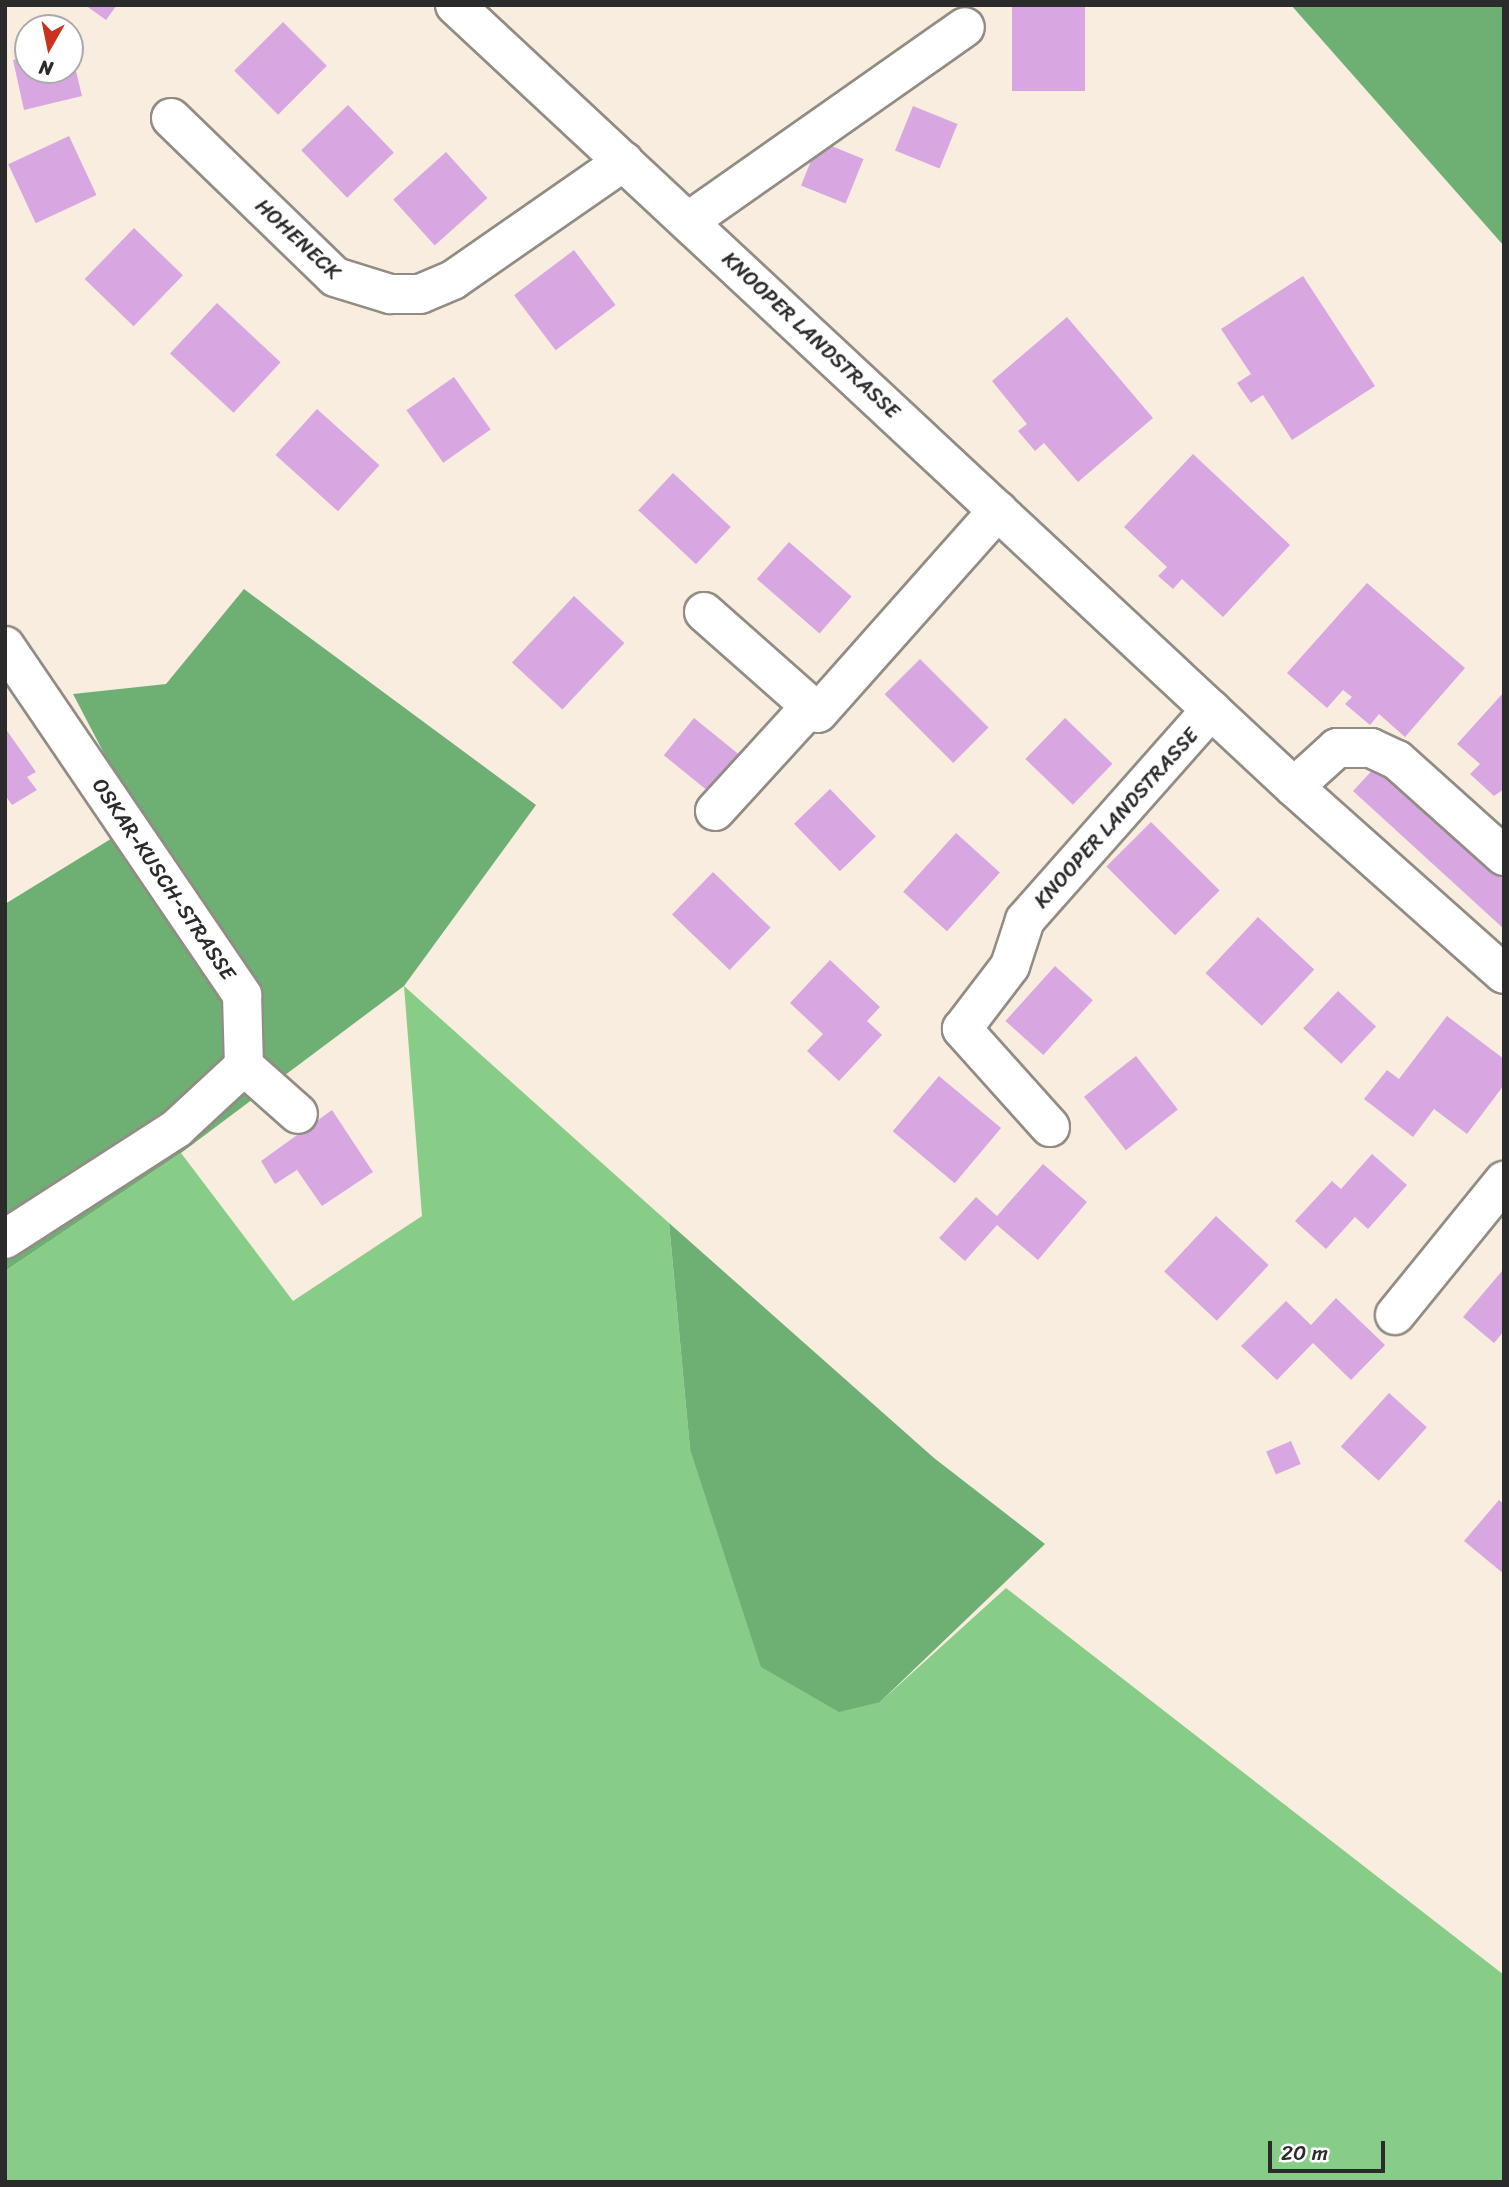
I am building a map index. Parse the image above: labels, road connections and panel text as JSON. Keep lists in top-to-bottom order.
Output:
{
  "streets": {
    "street": ["HOHENECK", "KNOOPER LANDSTRASSE", "OSKAR-KUSCH-STRASSE"]
  },
  "crossings": [
    ["HOHENECK", "KNOOPER LANDSTRASSE"]
  ],
  "scale_bar": "20 m",
  "north": "bottom"
}
